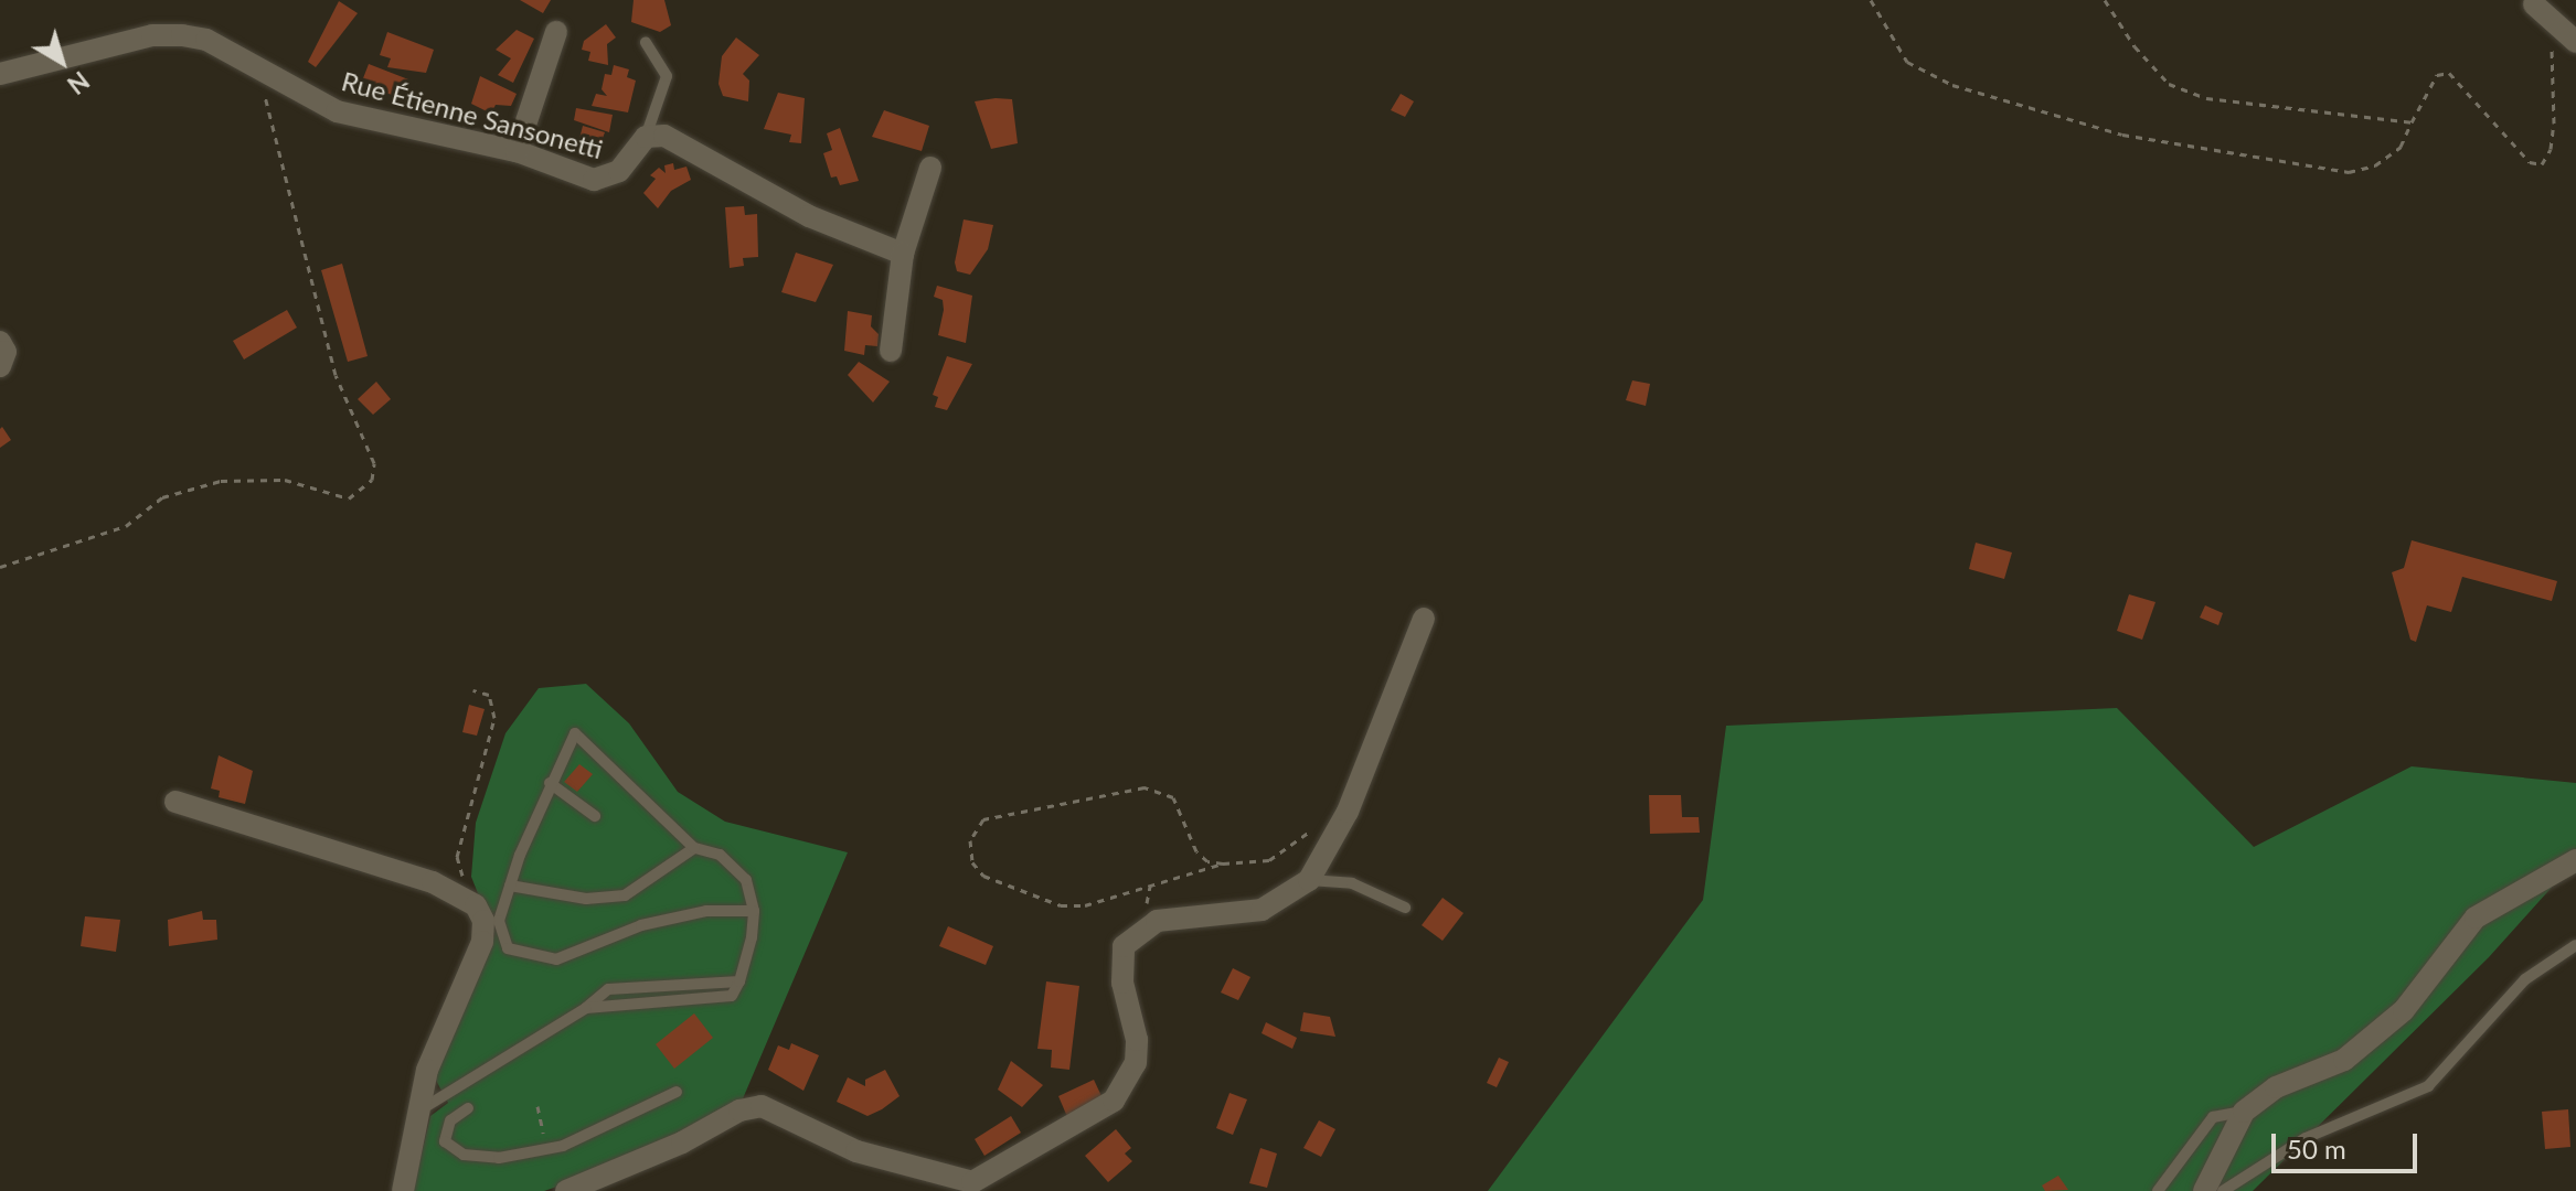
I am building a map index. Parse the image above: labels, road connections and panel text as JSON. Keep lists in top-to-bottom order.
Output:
{
  "streets": {
    "street": ["Rue Étienne Sansonetti"]
  },
  "scale_bar": "50 m",
  "north": "bottom right"
}
